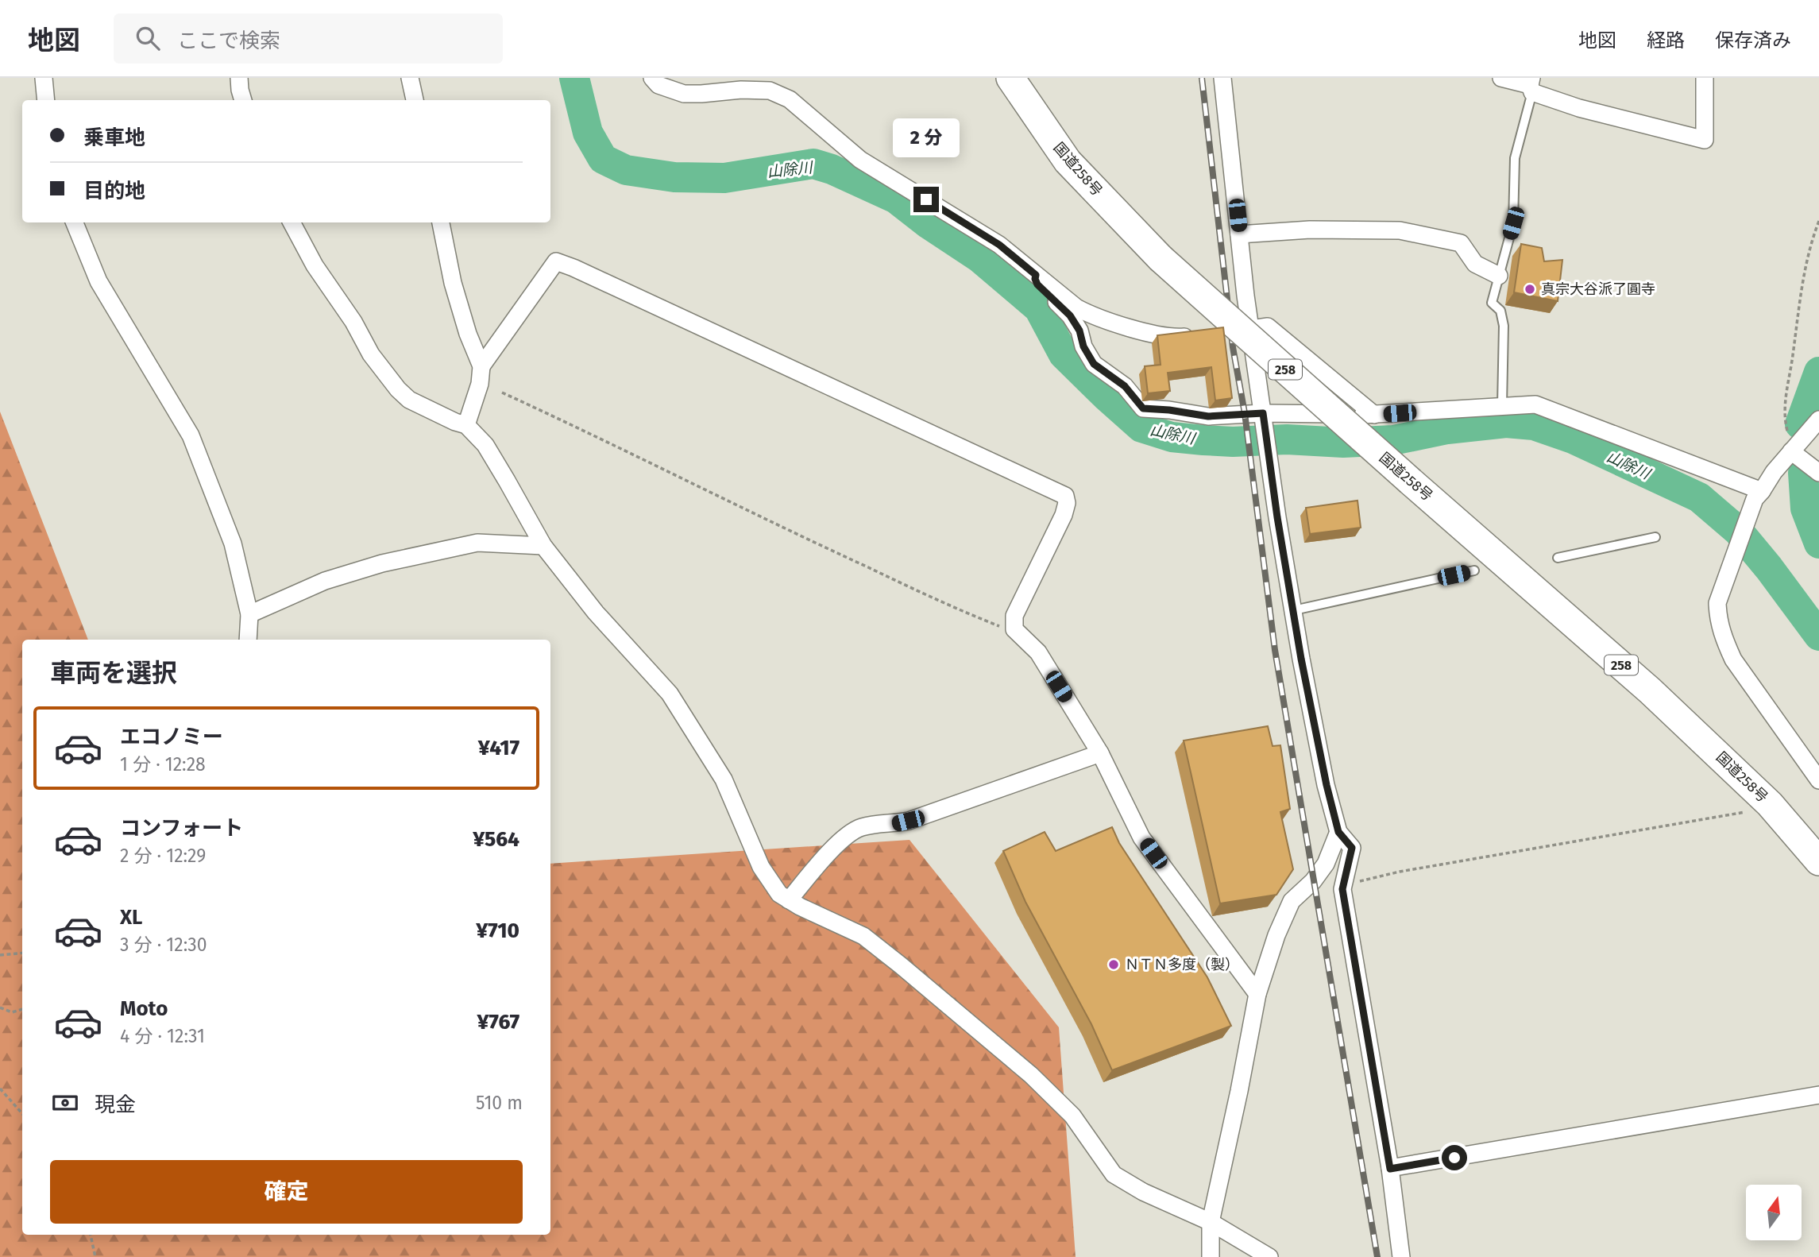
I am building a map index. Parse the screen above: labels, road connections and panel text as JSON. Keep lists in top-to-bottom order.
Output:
{
  "streets": {
    "highway": ["国道258号", "258"]
  },
  "water": ["山除川"],
  "places": ["真宗大谷派了圓寺", "ＮＴＮ多度（製）"],
  "north": "top",
  "page": {
    "header": "地図",
    "search": "ここで検索",
    "nav": ["地図", "経路", "保存済み"],
    "banner": ["乗車地", "目的地"],
    "bubble": "2 分",
    "heading": "車両を選択",
    "list": [
      {
        "name": "エコノミー",
        "note": "1 分 · 12:28",
        "value": "¥417"
      },
      {
        "name": "コンフォート",
        "note": "2 分 · 12:29",
        "value": "¥564"
      },
      {
        "name": "XL",
        "note": "3 分 · 12:30",
        "value": "¥710"
      },
      {
        "name": "Moto",
        "note": "4 分 · 12:31",
        "value": "¥767"
      }
    ],
    "pay": ["現金", "510 m"],
    "buttons": "確定"
  }
}
